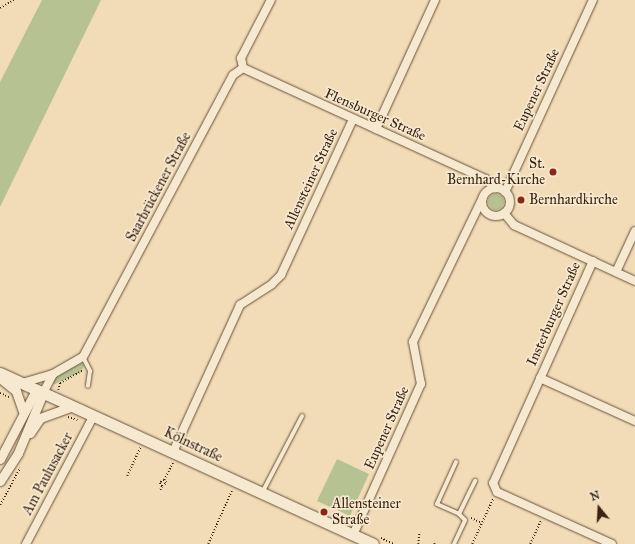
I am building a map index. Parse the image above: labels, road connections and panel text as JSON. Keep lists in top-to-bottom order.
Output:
{
  "streets": {
    "main road": ["Kölnstraße"],
    "street": [
      "Eupener Straße",
      "Flensburger Straße",
      "Allensteiner Straße",
      "Saarbrückener Straße",
      "Insterburger Straße",
      "Am Paulusacker"
    ]
  },
  "crossings": [
    ["Eupener Straße", "Flensburger Straße"],
    ["Eupener Straße", "Kölnstraße"],
    ["Flensburger Straße", "Allensteiner Straße"],
    ["Flensburger Straße", "Saarbrückener Straße"],
    ["Allensteiner Straße", "Kölnstraße"],
    ["Kölnstraße", "Am Paulusacker"]
  ],
  "places": ["St. Bernhard-Kirche", "Bernhardkirche", "Allensteiner Straße"],
  "north": "top"
}
